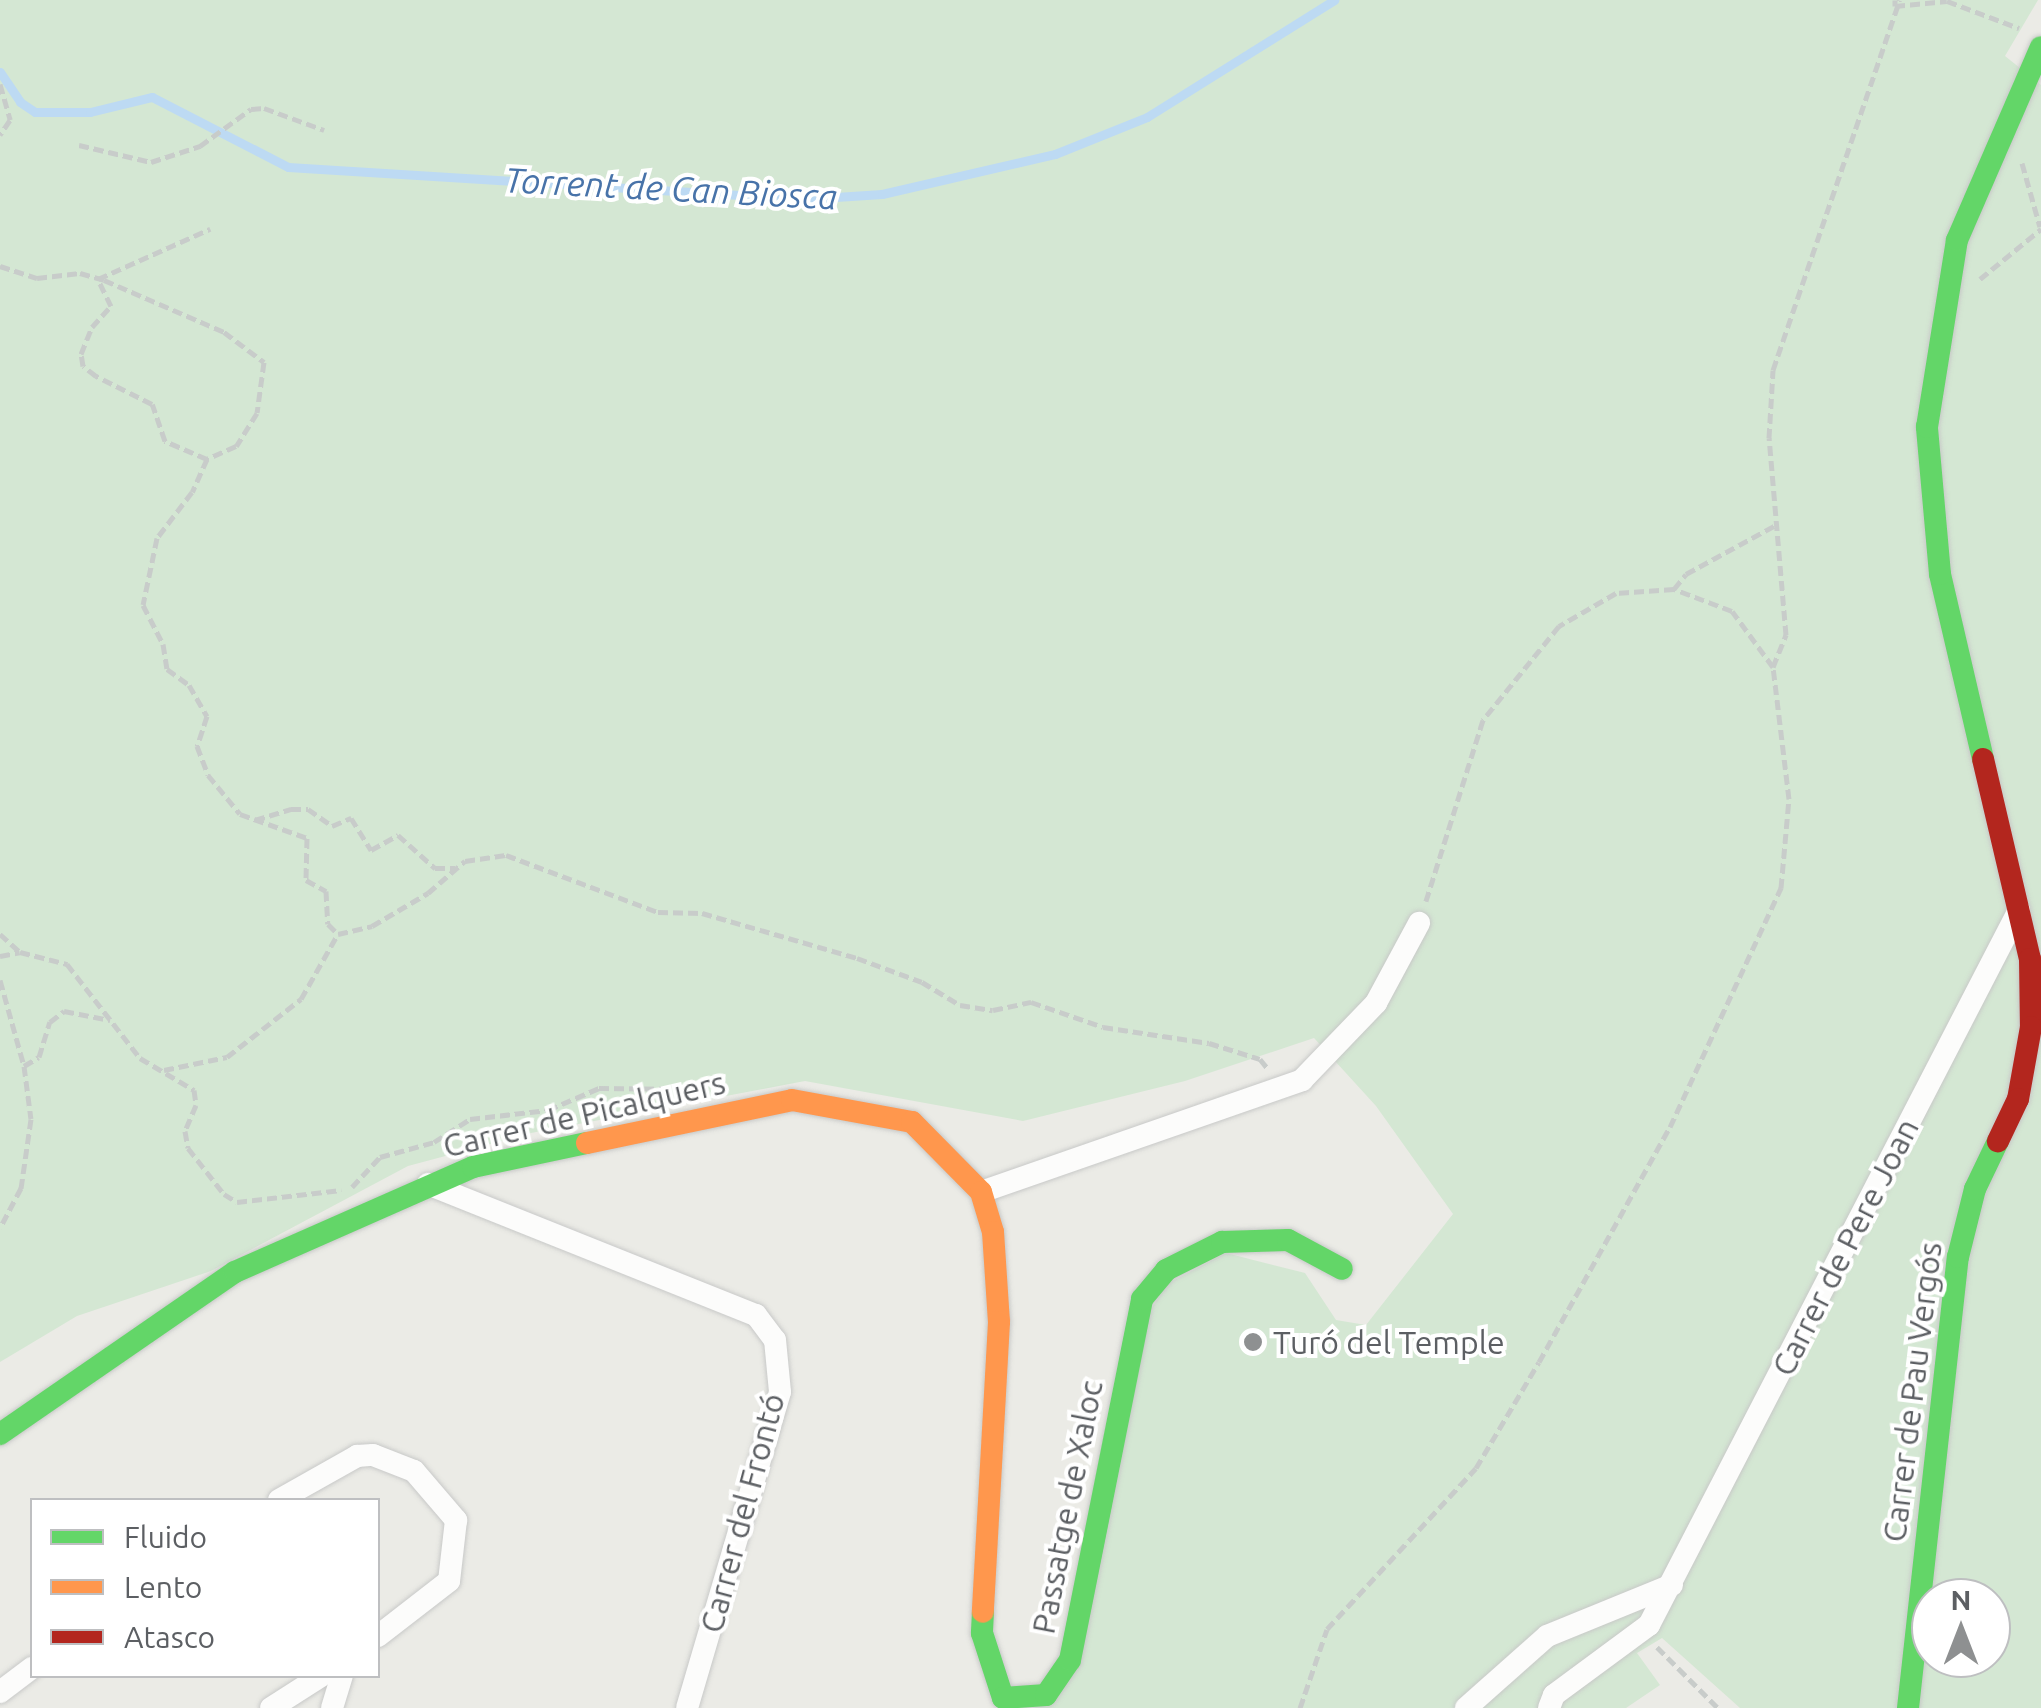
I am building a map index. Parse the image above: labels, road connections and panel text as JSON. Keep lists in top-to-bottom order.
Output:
{
  "streets": {
    "street": [
      "Carrer de Picalquers",
      "Carrer de Pere Joan",
      "Carrer de Pau Vergós",
      "Passatge de Xaloc",
      "Carrer del Frontó"
    ]
  },
  "crossings": [
    ["Carrer de Picalquers", "Passatge de Xaloc"],
    ["Carrer de Picalquers", "Carrer del Frontó"],
    ["Carrer de Pere Joan", "Carrer de Pau Vergós"]
  ],
  "water": ["Torrent de Can Biosca"],
  "places": ["Turó del Temple"],
  "legend": ["Fluido", "Lento", "Atasco"],
  "north": "top"
}
